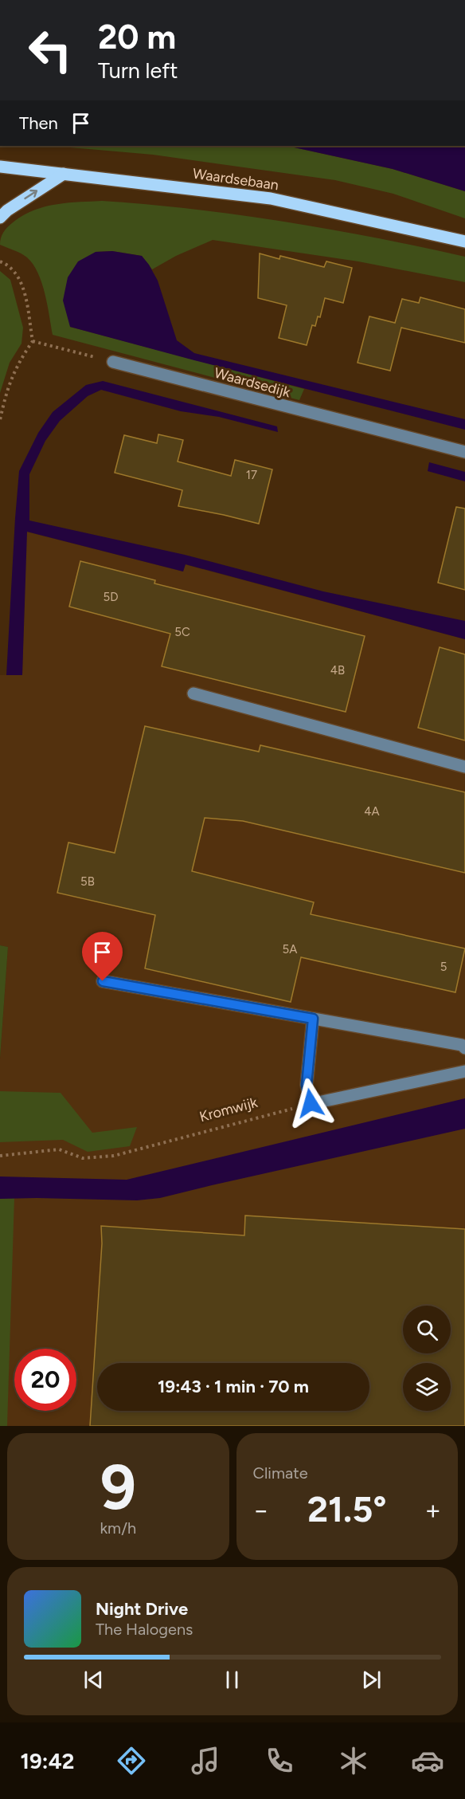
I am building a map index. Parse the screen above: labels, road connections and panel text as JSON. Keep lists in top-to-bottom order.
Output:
{
  "streets": {
    "main road": ["Waardsebaan"],
    "street": ["Waardsedijk"],
    "path": ["Kromwijk"]
  },
  "house_numbers": [
    "17",
    "5D",
    "5C",
    "4B",
    "4A",
    "5B",
    "5A",
    "5"
  ],
  "page": {
    "turn": ["20 m", "Turn left"],
    "then": "Then",
    "limit": "20",
    "trip": "19:43 · 1 min · 70 m",
    "tile": [
      ["9", "km/h"],
      "Climate"
    ],
    "heat": ["−", "21.5°", "+"],
    "song": ["Night Drive", "The Halogens"],
    "tabs": "19:42"
  }
}
